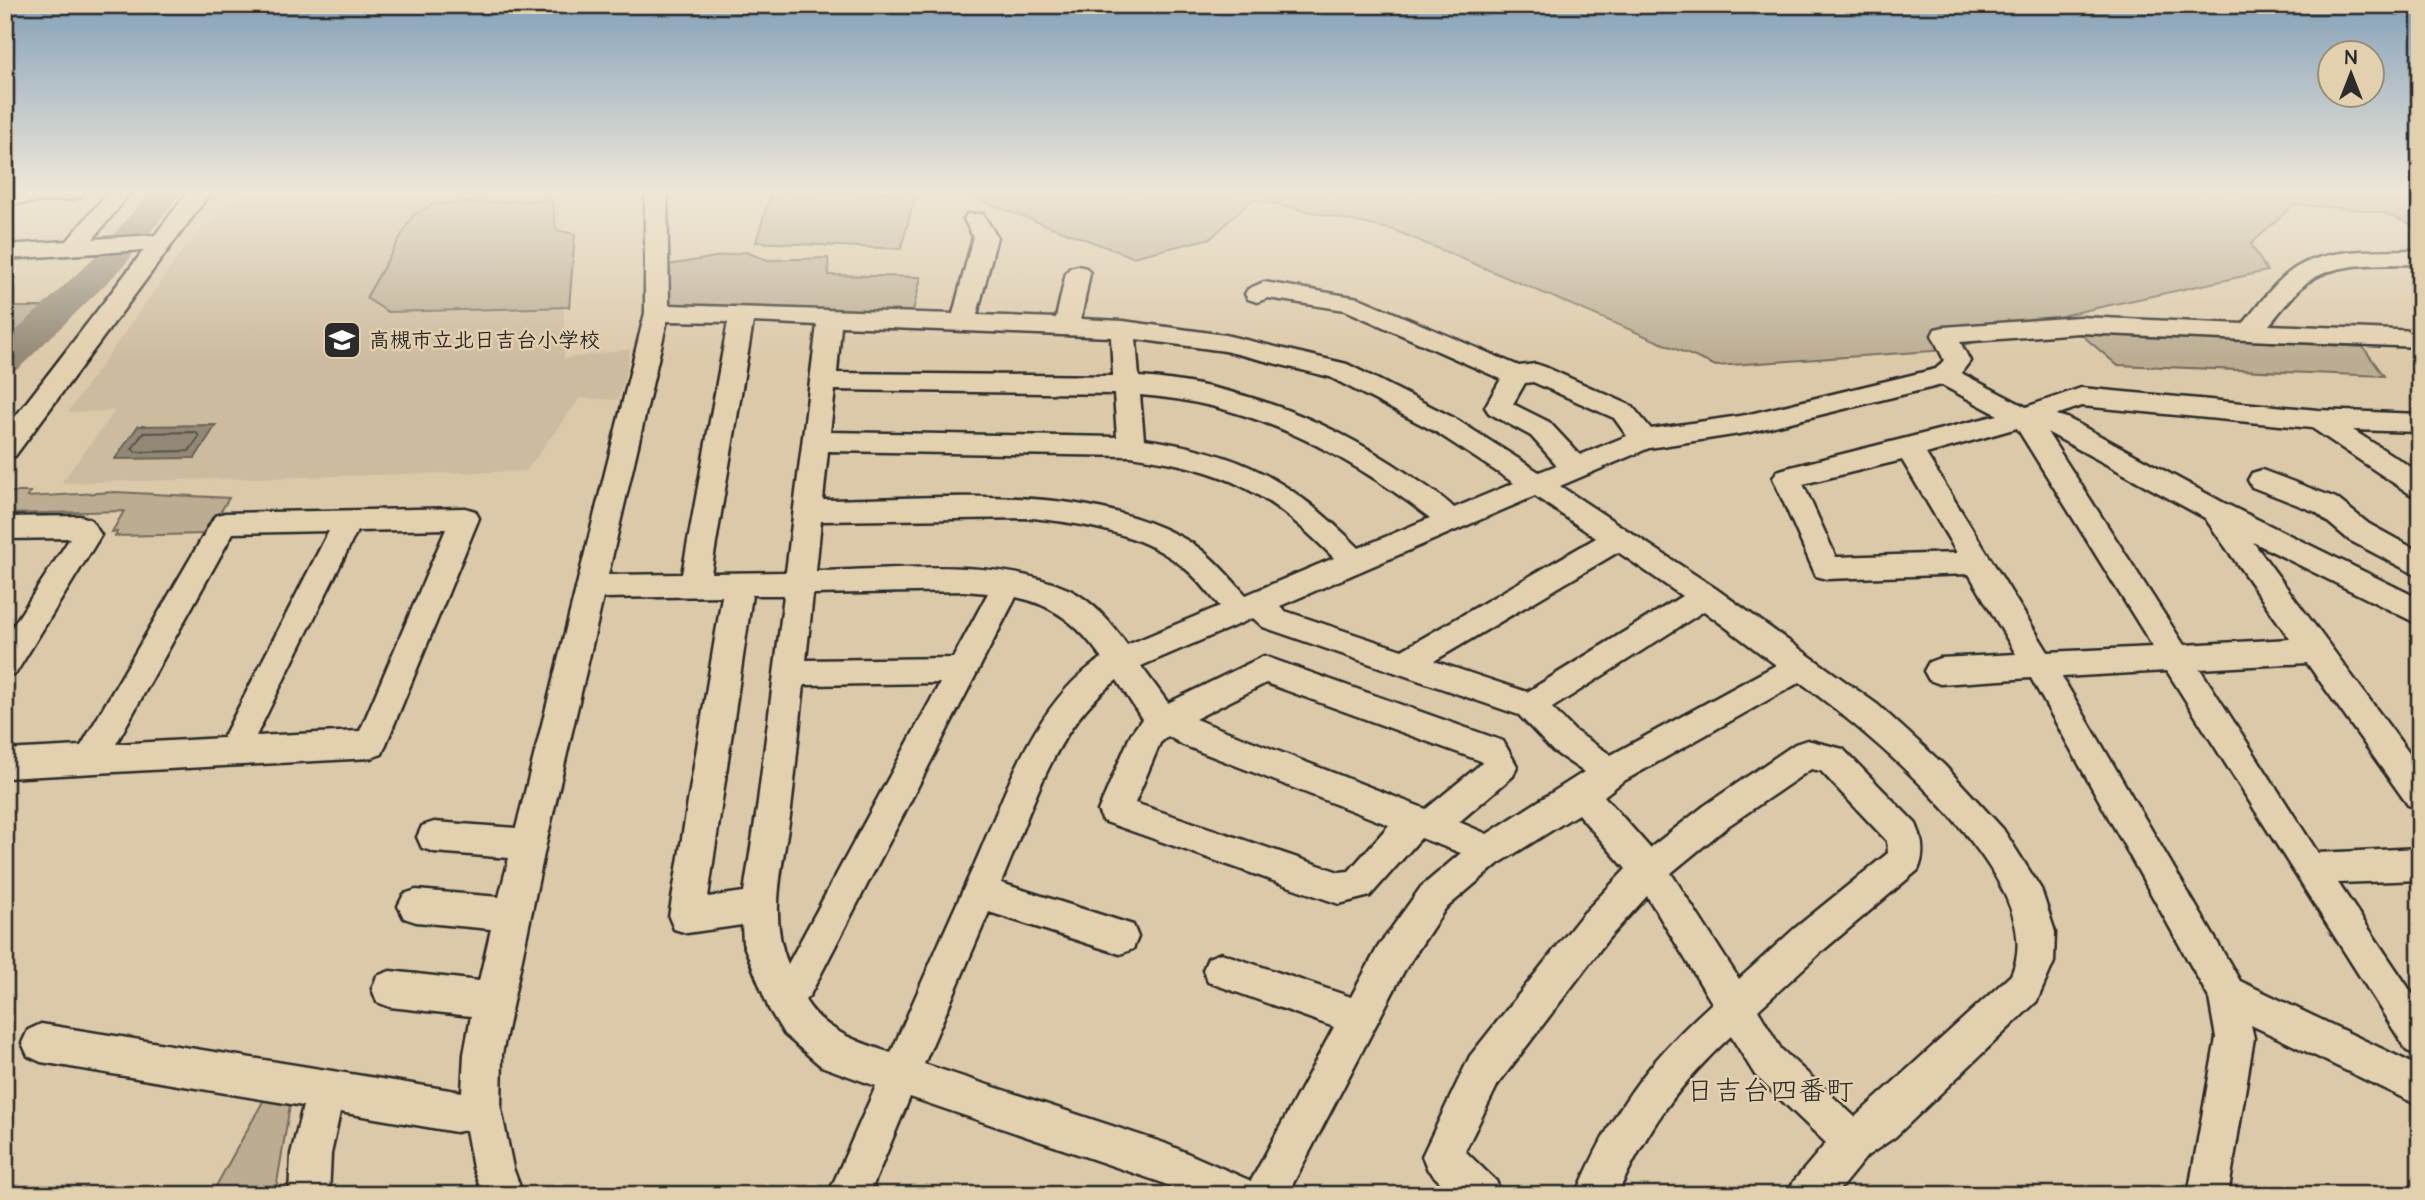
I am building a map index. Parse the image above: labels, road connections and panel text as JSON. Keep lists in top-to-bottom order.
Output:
{
  "districts": ["日吉台四番町"],
  "places": {
    "school or university": ["高槻市立北日吉台小学校"]
  },
  "north": "top"
}
